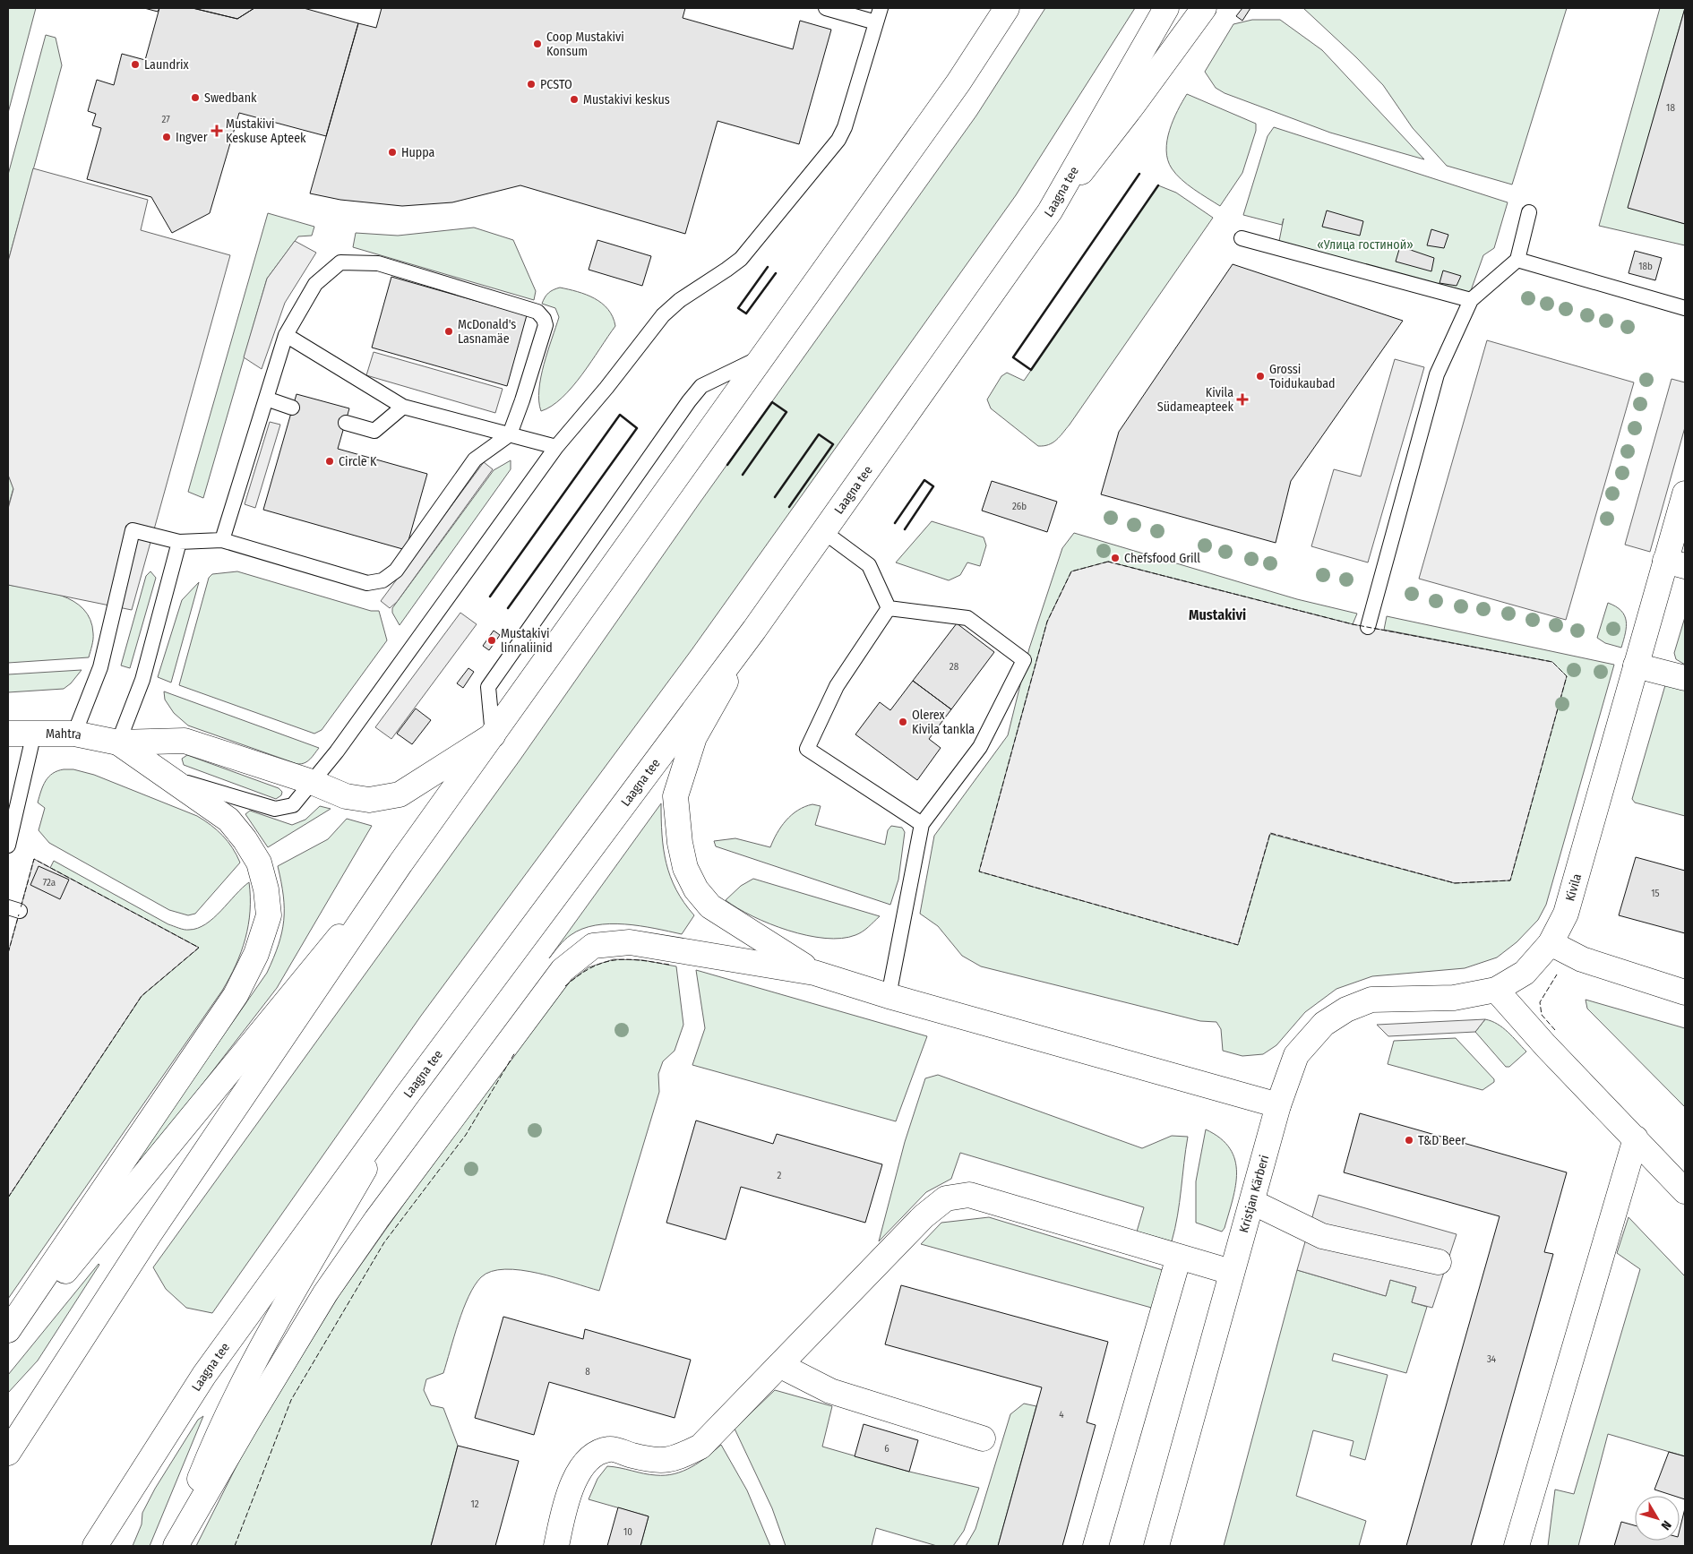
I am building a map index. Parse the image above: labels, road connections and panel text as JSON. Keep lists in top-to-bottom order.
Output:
{
  "streets": {
    "street": [
      "Laagna tee",
      "Mahtra",
      "Kivila",
      "Kristjan Kärberi"
    ]
  },
  "crossings": [
    ["Kivila", "Kristjan Kärberi"]
  ],
  "districts": ["Mustakivi"],
  "parks": ["«Улица гостиной»"],
  "places": {
    "other": [
      "Coop Mustakivi Konsum",
      "Laundrix",
      "PCSTO",
      "Swedbank",
      "Mustakivi keskus",
      "Ingver",
      "Huppa",
      "McDonald's Lasnamäe",
      "Grossi Toidukaubad",
      "Circle K",
      "Chefsfood Grill",
      "Mustakivi linnaliinid",
      "Olerex Kivila tankla",
      "T&D Beer"
    ],
    "health": ["Mustakivi Keskuse Apteek", "Kivila Südameapteek"]
  },
  "house_numbers": [
    "18",
    "27",
    "18b",
    "26b",
    "28",
    "72a",
    "15",
    "2",
    "34",
    "8",
    "4",
    "6",
    "12",
    "10"
  ],
  "north": "bottom right"
}
